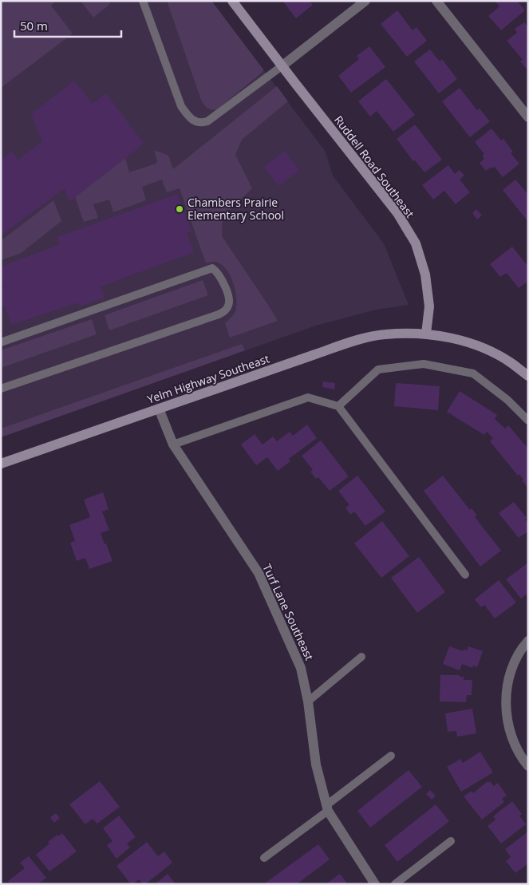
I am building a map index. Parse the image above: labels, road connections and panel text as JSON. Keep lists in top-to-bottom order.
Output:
{
  "streets": {
    "main road": ["Ruddell Road Southeast", "Yelm Highway Southeast"],
    "street": ["Turf Lane Southeast"]
  },
  "crossings": [
    ["Ruddell Road Southeast", "Yelm Highway Southeast"],
    ["Yelm Highway Southeast", "Turf Lane Southeast"]
  ],
  "places": ["Chambers Prairie Elementary School"],
  "scale_bar": "50 m"
}
